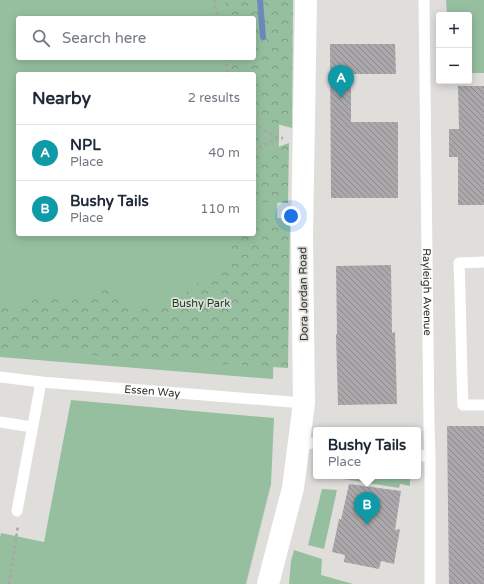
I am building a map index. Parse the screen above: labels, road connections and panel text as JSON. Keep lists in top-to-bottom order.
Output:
{
  "streets": {
    "street": ["Dora Jordan Road"],
    "lane": ["Rayleigh Avenue", "Essen Way"]
  },
  "crossings": [
    ["Dora Jordan Road", "Essen Way"]
  ],
  "parks": ["Bushy Park"],
  "page": {
    "map_buttons": ["+", "−"],
    "search": "Search here",
    "pins": ["A", "B"],
    "heading": ["Nearby", "2 results"],
    "list": [
      {
        "mark": "A",
        "name": "NPL",
        "note": "Place",
        "value": "40 m"
      },
      {
        "mark": "B",
        "name": "Bushy Tails",
        "note": "Place",
        "value": "110 m"
      }
    ],
    "popup": ["Bushy Tails", "Place"]
  }
}
